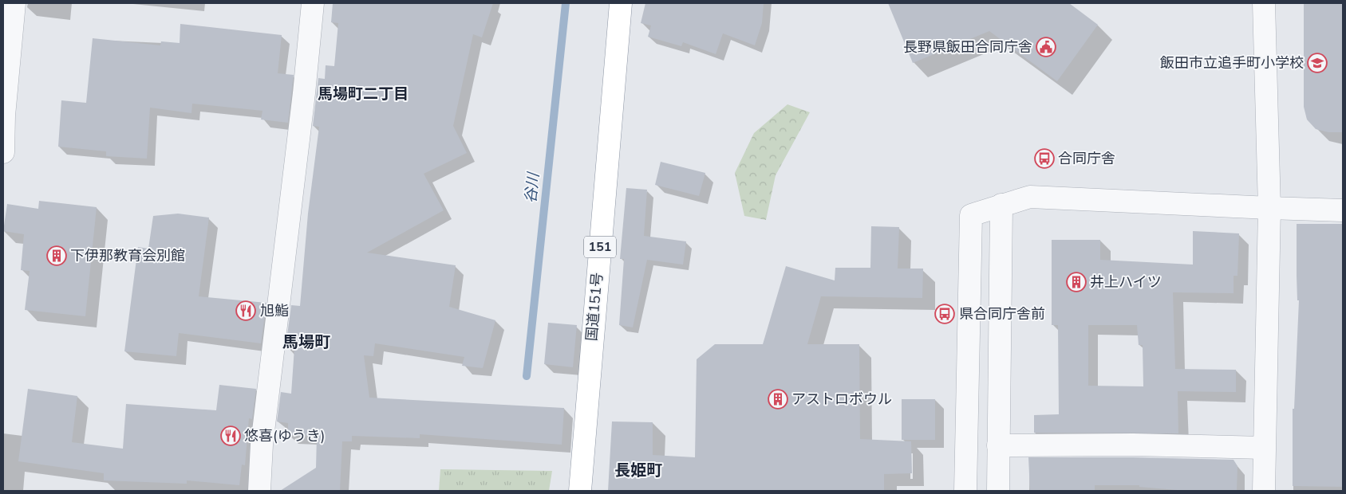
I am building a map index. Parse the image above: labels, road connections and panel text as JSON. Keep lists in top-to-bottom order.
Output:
{
  "streets": {
    "highway": ["151", "国道151号"]
  },
  "districts": ["馬場町二丁目", "馬場町", "長姫町"],
  "water": ["谷川"],
  "places": {
    "public building": ["長野県飯田合同庁舎"],
    "school or university": ["飯田市立追手町小学校"],
    "bus stop": ["合同庁舎", "県合同庁舎前"],
    "building": ["下伊那教育会別館", "井上ハイツ", "アストロボウル"],
    "restaurant": ["旭鮨", "悠喜(ゆうき)"]
  }
}
